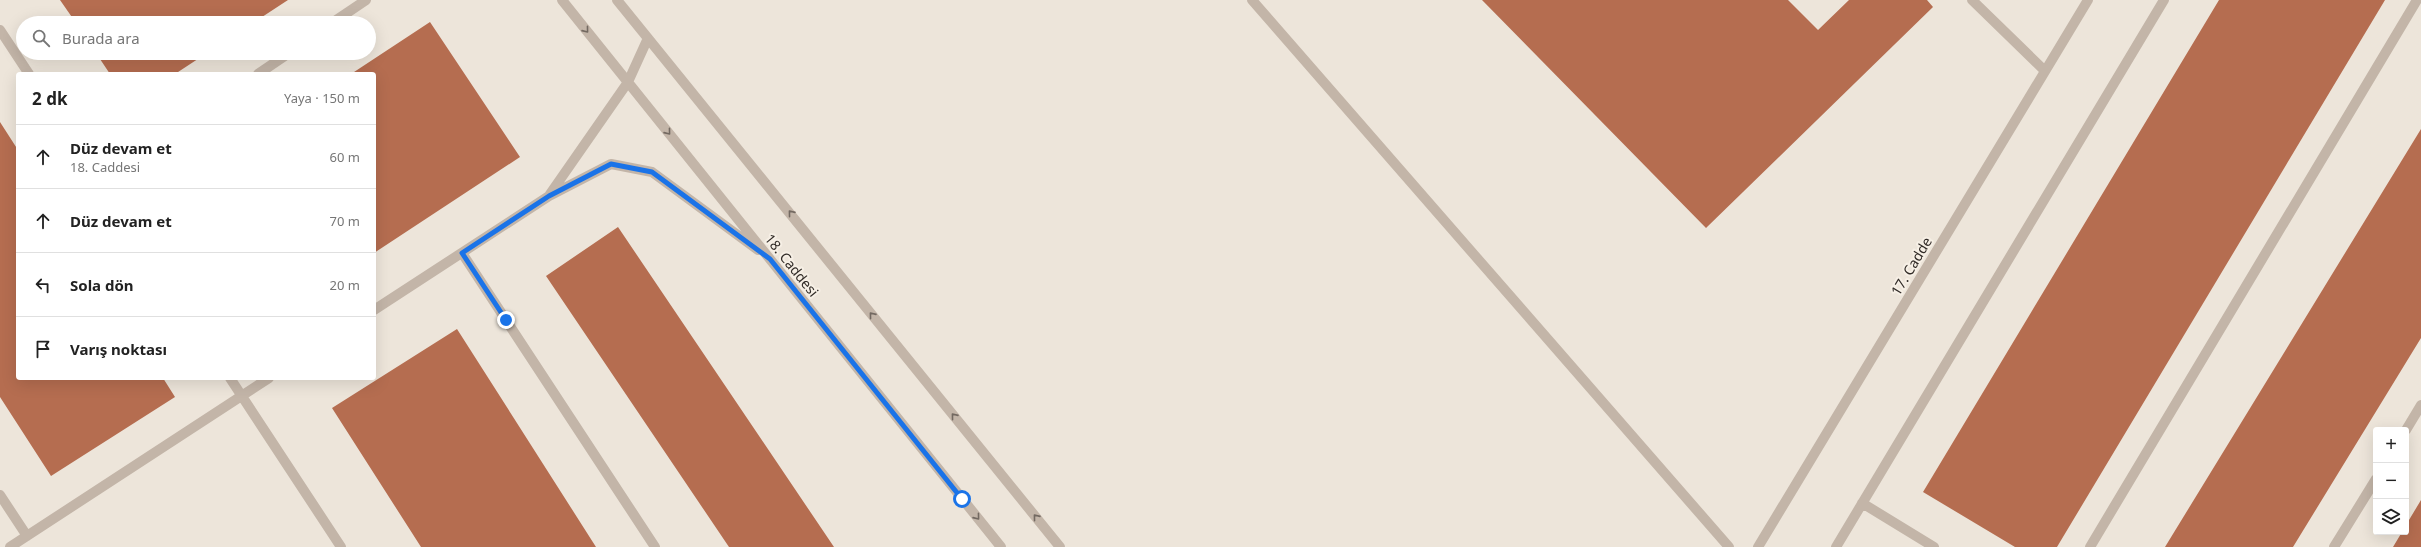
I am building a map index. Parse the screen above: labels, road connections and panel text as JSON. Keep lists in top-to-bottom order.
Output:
{
  "streets": {
    "street": ["18. Caddesi", "17. Cadde"]
  },
  "page": {
    "search": "Burada ara",
    "heading": ["2 dk", "Yaya · 150 m"],
    "list": [
      ["Düz devam et", "18. Caddesi", "60 m"],
      ["Düz devam et", "70 m"],
      ["Sola dön", "20 m"],
      "Varış noktası"
    ],
    "map_buttons": ["+", "−"]
  }
}
